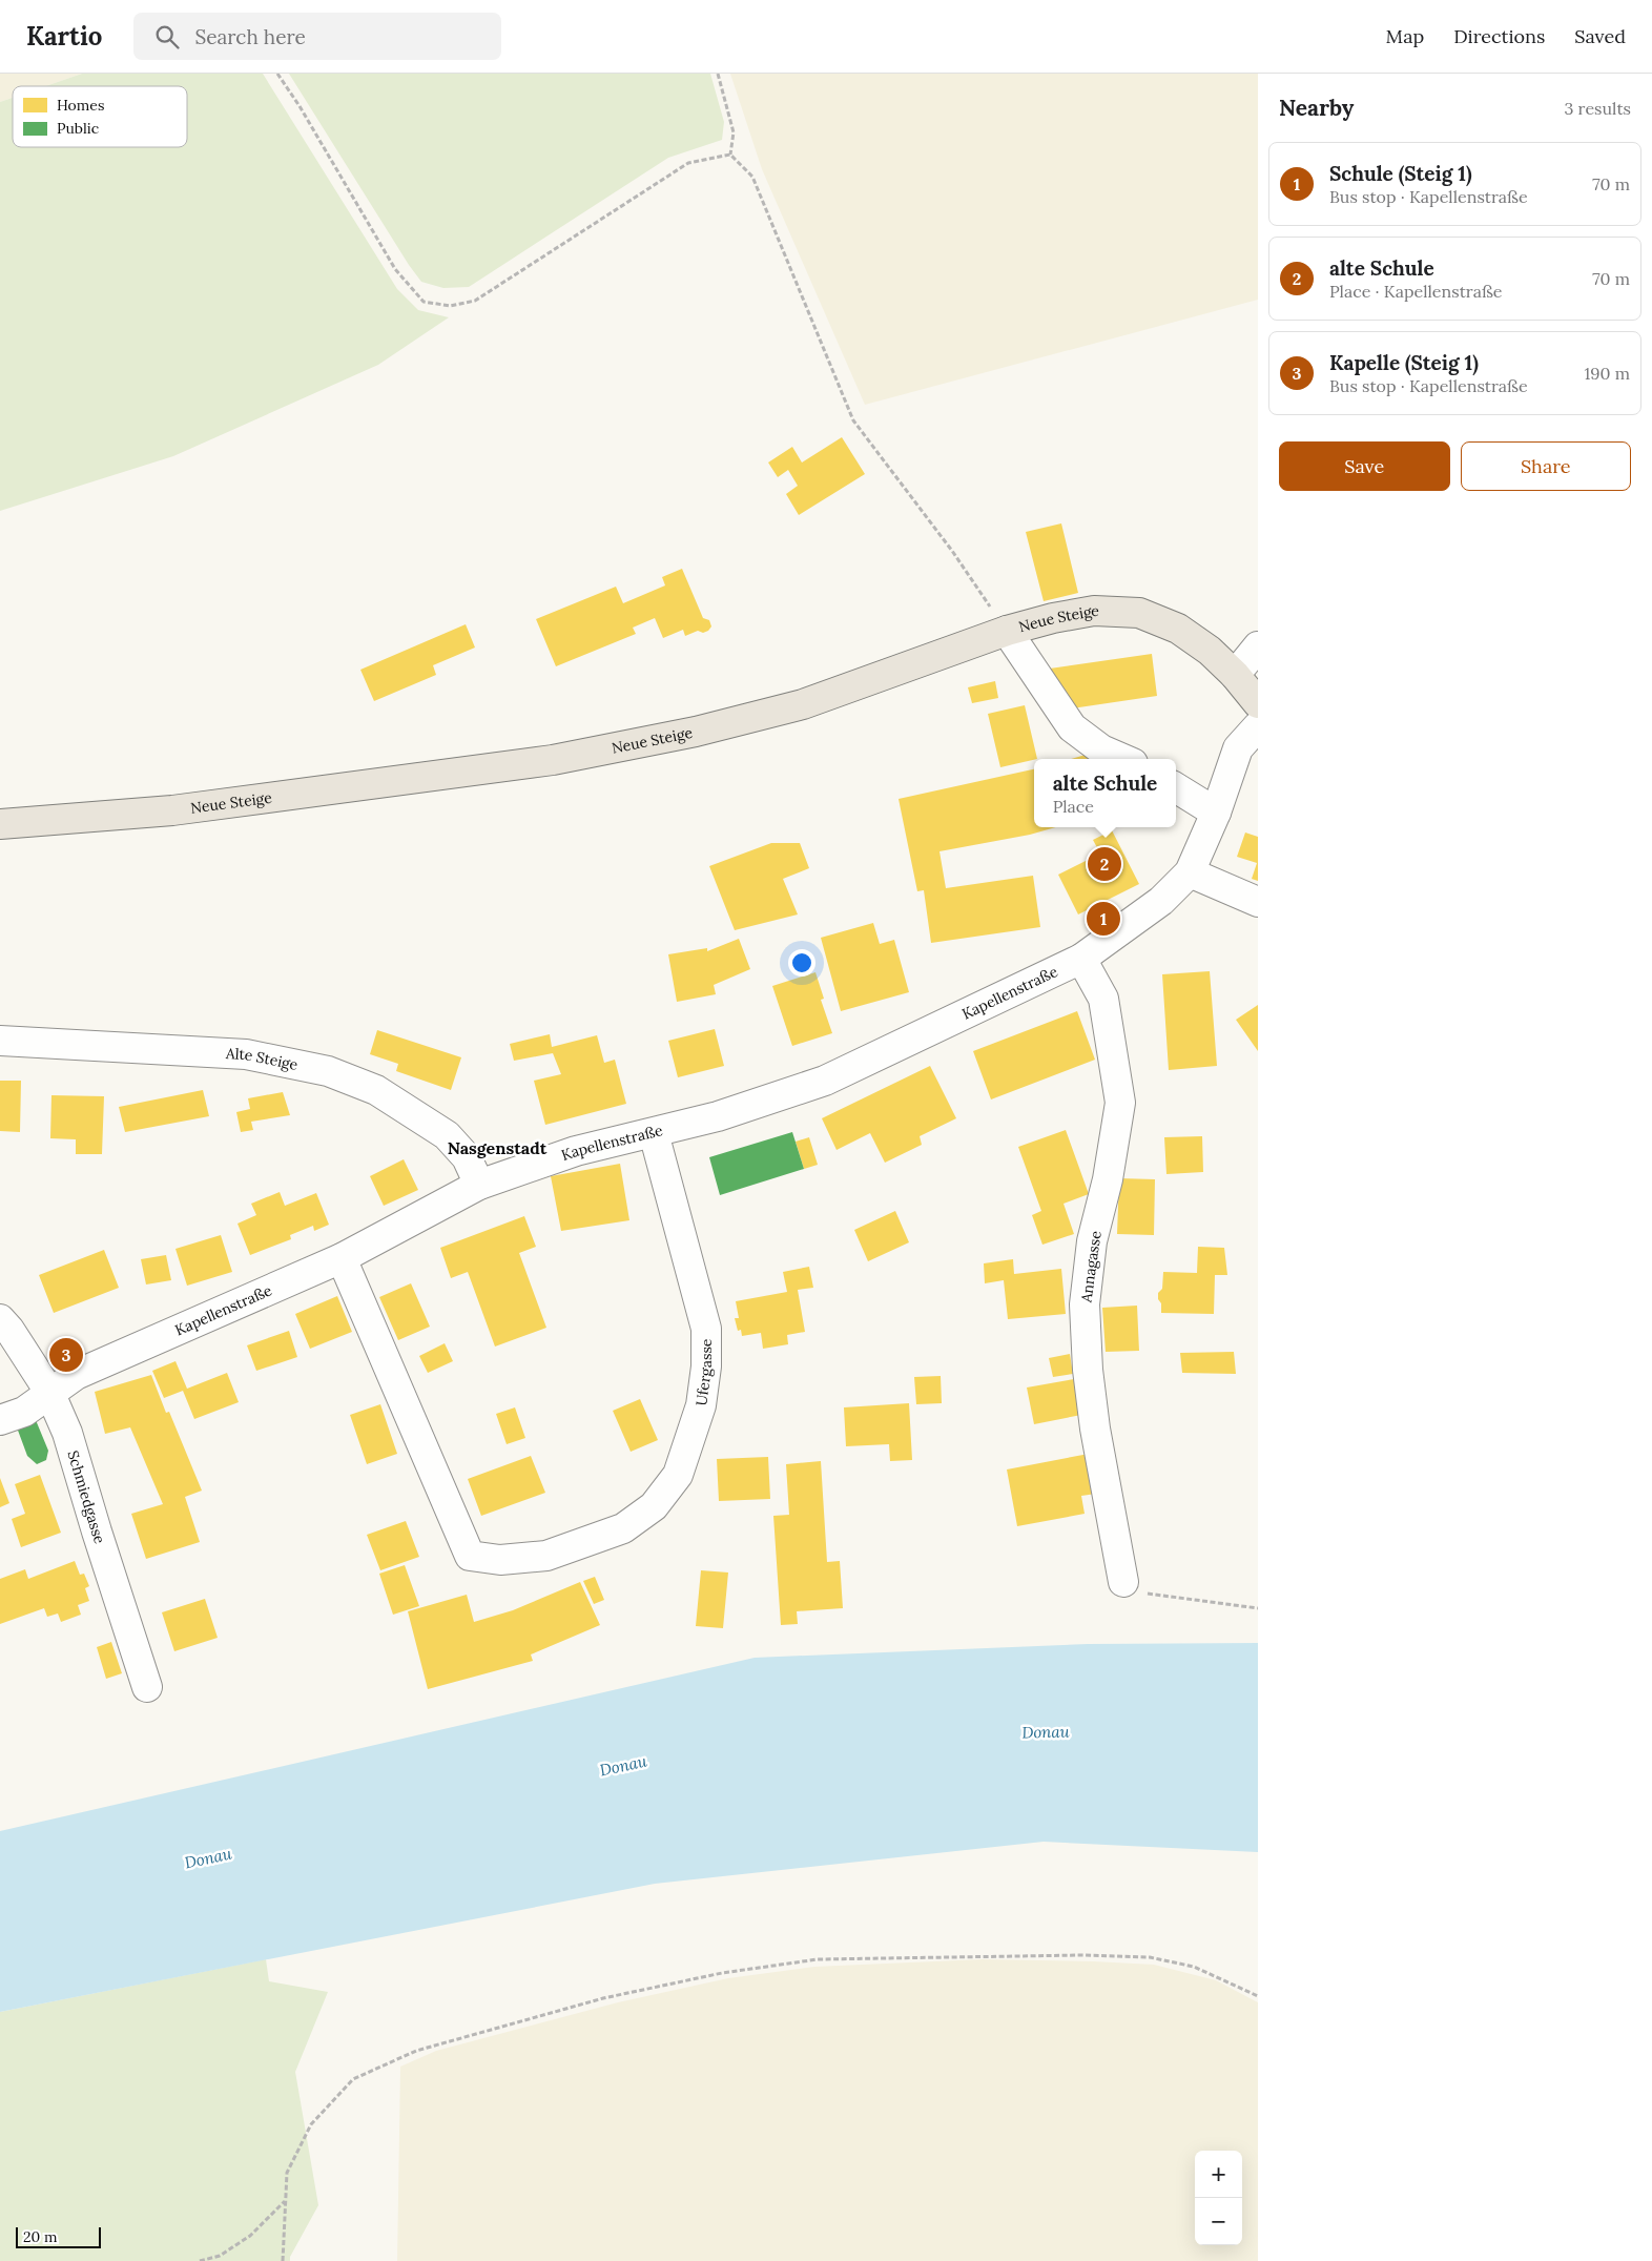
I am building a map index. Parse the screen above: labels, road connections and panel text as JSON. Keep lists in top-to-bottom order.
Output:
{
  "streets": {
    "main road": ["Neue Steige"],
    "street": [
      "Kapellenstraße",
      "Alte Steige",
      "Annagasse",
      "Ufergasse",
      "Schmiedgasse"
    ]
  },
  "crossings": [
    ["Kapellenstraße", "Alte Steige"],
    ["Kapellenstraße", "Annagasse"],
    ["Kapellenstraße", "Ufergasse"],
    ["Kapellenstraße", "Schmiedgasse"]
  ],
  "districts": ["Nasgenstadt"],
  "water": ["Donau"],
  "legend": ["Homes", "Public"],
  "scale_bar": "20 m",
  "page": {
    "header": "Kartio",
    "search": "Search here",
    "nav": ["Map", "Directions", "Saved"],
    "heading": ["Nearby", "3 results"],
    "list": [
      {
        "mark": "1",
        "name": "Schule (Steig 1)",
        "note": "Bus stop · Kapellenstraße",
        "value": "70 m"
      },
      {
        "mark": "2",
        "name": "alte Schule",
        "note": "Place · Kapellenstraße",
        "value": "70 m"
      },
      {
        "mark": "3",
        "name": "Kapelle (Steig 1)",
        "note": "Bus stop · Kapellenstraße",
        "value": "190 m"
      }
    ],
    "buttons": ["Save", "Share"],
    "popup": ["alte Schule", "Place"],
    "pins": ["2", "1", "3"],
    "map_buttons": ["+", "−"],
    "scale": "20 m"
  }
}
